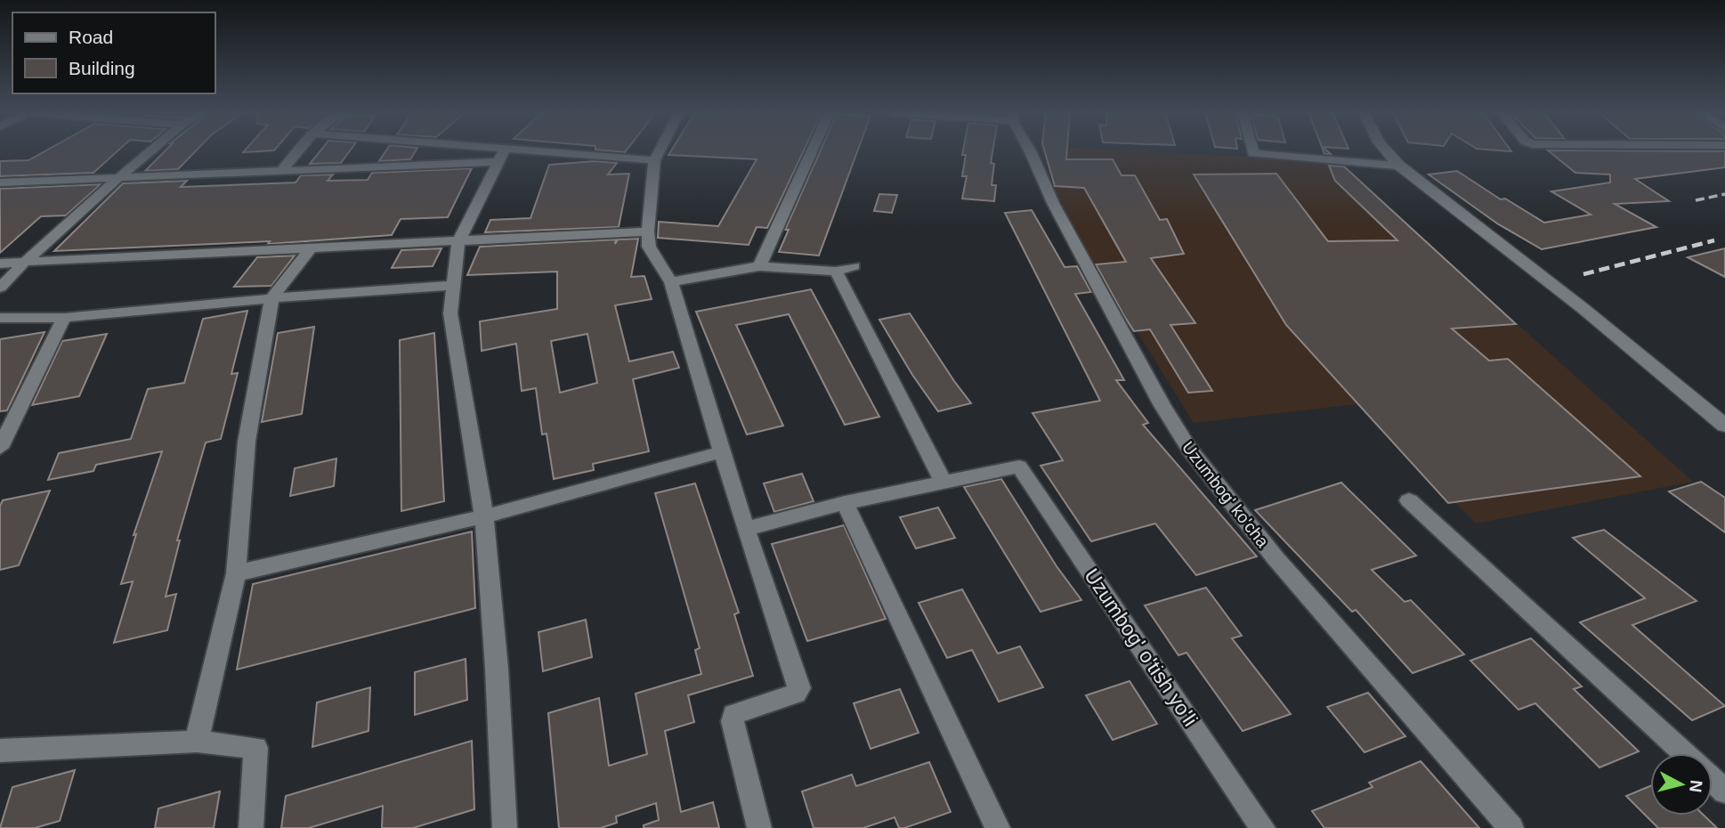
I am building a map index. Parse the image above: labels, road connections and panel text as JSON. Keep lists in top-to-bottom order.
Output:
{
  "streets": {
    "street": ["Uzumbog' ko'cha", "Uzumbog' o'tish yo'li"]
  },
  "legend": ["Road", "Building"],
  "north": "right"
}
